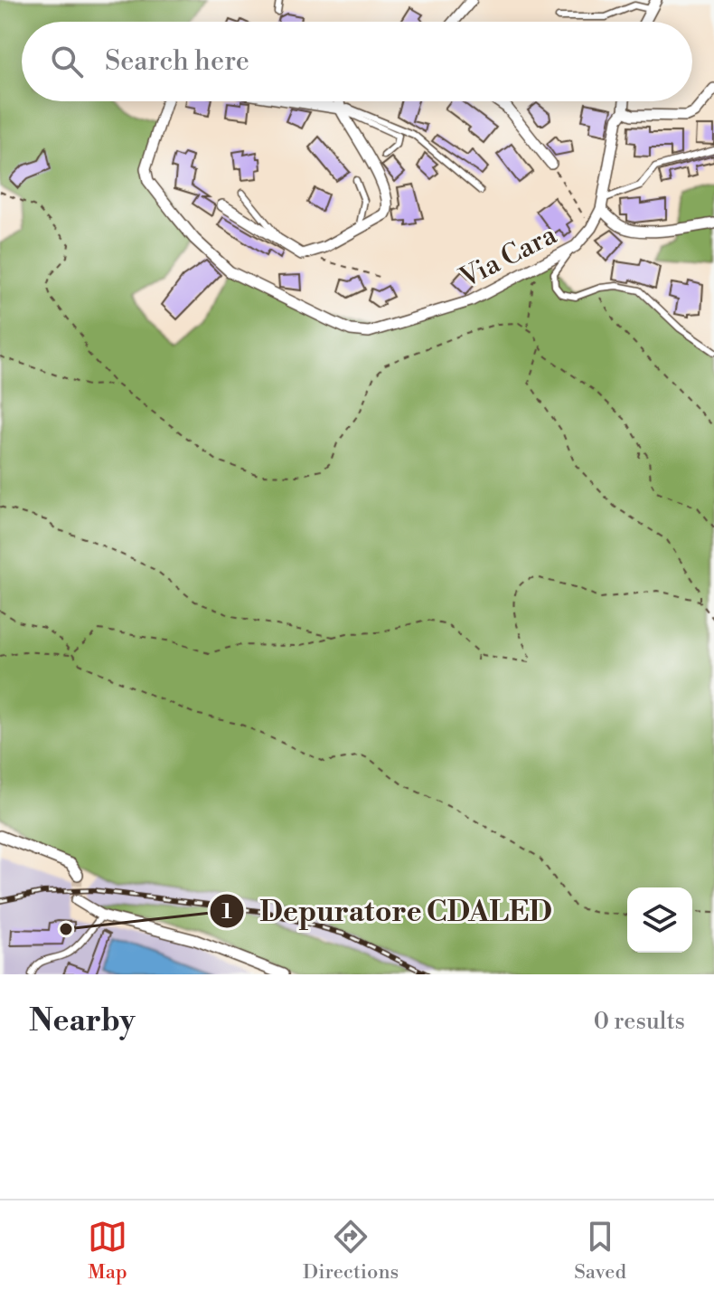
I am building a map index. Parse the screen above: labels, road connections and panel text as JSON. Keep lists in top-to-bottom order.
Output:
{
  "streets": {
    "street": ["Via Cara"]
  },
  "places": ["Depuratore CDALED"],
  "page": {
    "search": "Search here",
    "heading": ["Nearby", "0 results"],
    "nav": ["Map", "Directions", "Saved"]
  }
}
